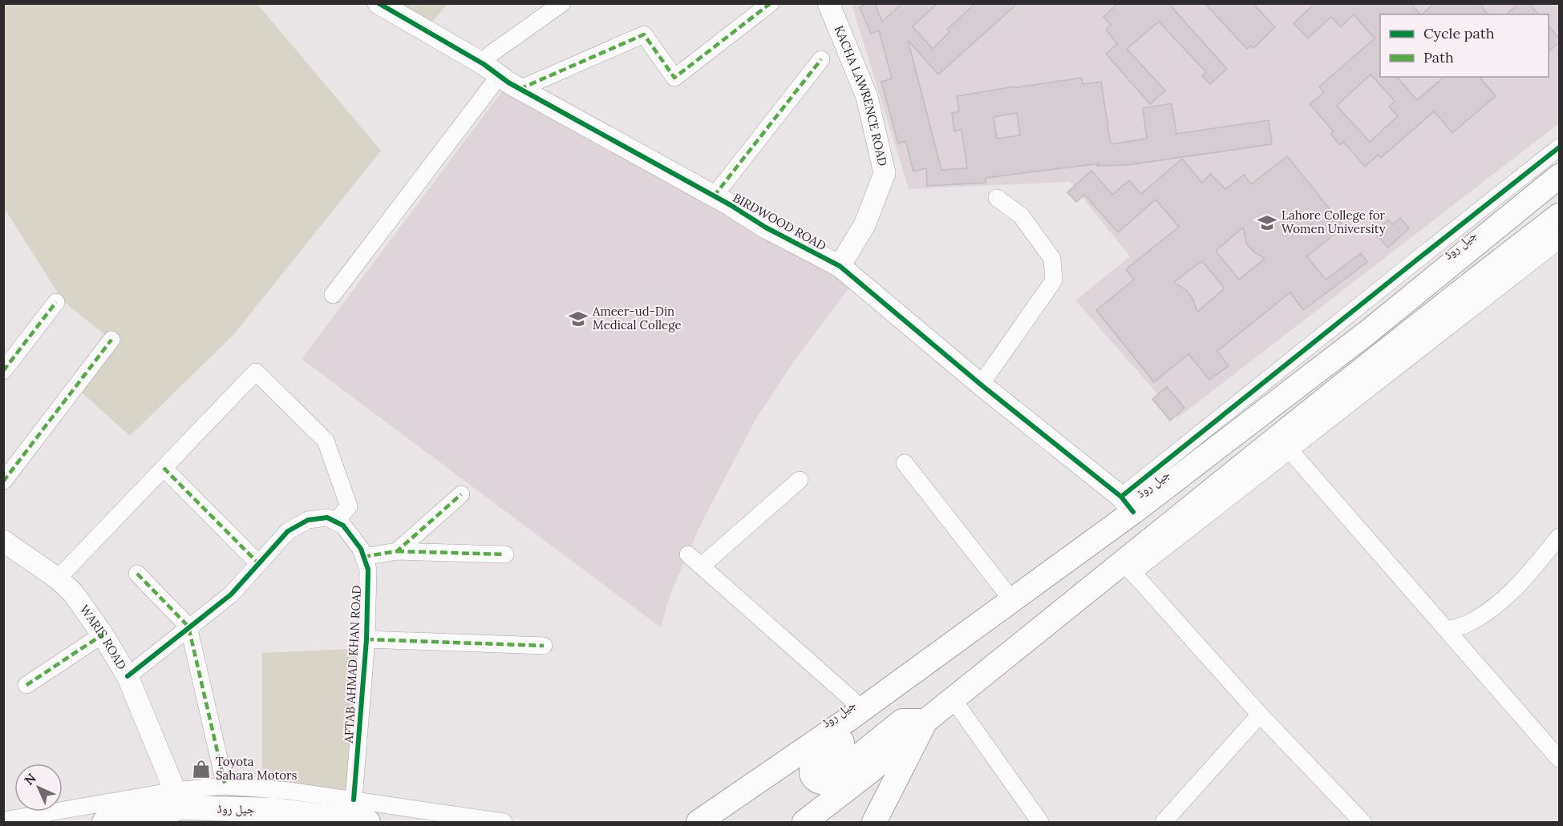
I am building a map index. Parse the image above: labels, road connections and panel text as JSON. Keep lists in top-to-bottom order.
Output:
{
  "streets": {
    "main road": ["جیل روڈ"],
    "street": [
      "KACHA LAWRENCE ROAD",
      "BIRDWOOD ROAD",
      "WARIS ROAD",
      "AFTAB AHMAD KHAN ROAD"
    ]
  },
  "crossings": [
    ["KACHA LAWRENCE ROAD", "BIRDWOOD ROAD"],
    ["BIRDWOOD ROAD", "جیل روڈ"]
  ],
  "places": {
    "school or university": ["Lahore College for Women University", "Ameer-ud-Din Medical College"],
    "shop": ["Toyota Sahara Motors"]
  },
  "legend": ["Cycle path", "Path"],
  "north": "top left"
}
